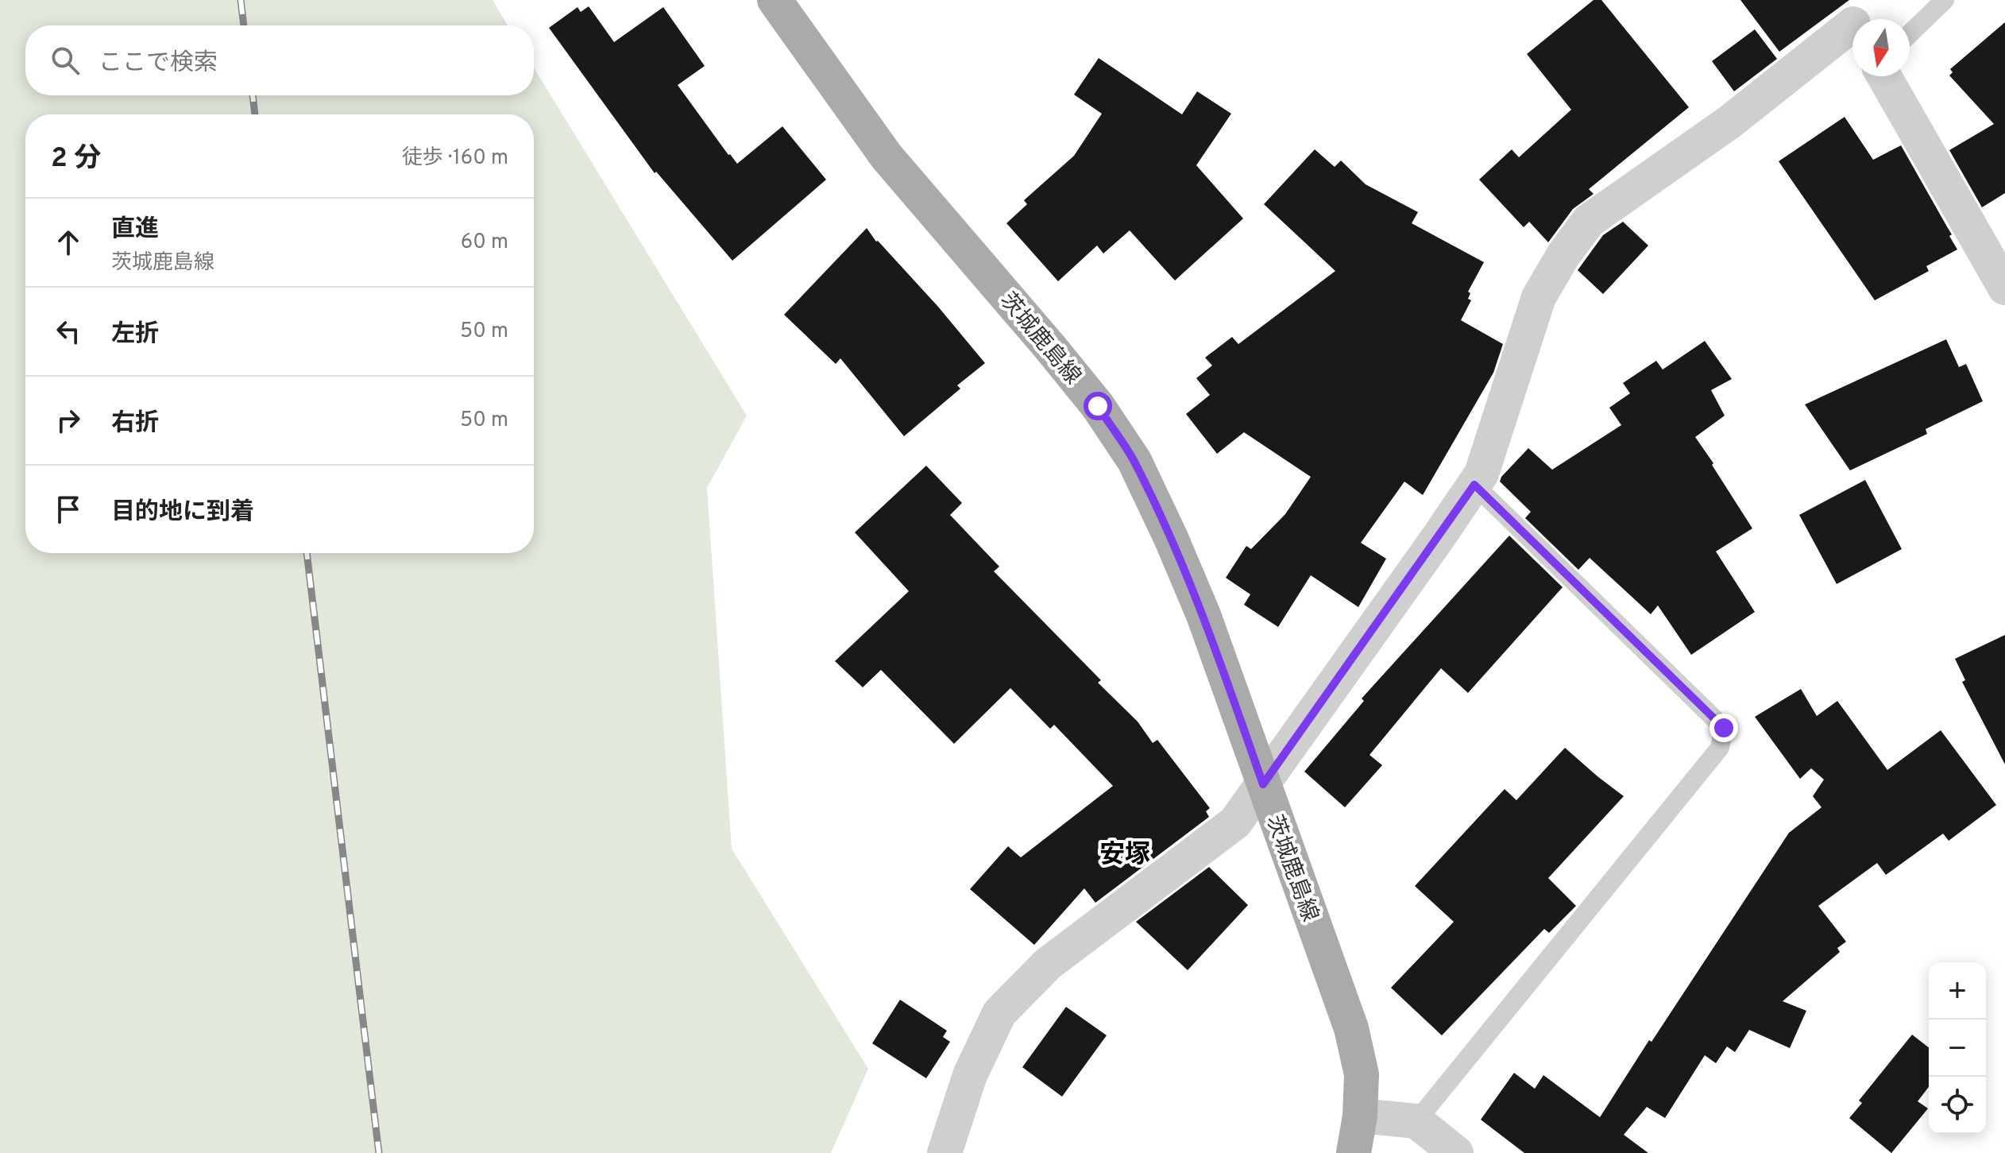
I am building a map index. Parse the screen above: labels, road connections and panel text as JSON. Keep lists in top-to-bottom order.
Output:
{
  "streets": {
    "main road": ["茨城鹿島線"]
  },
  "districts": ["安塚"],
  "north": "bottom",
  "page": {
    "search": "ここで検索",
    "heading": ["2 分", "徒歩 · 160 m"],
    "list": [
      ["直進", "茨城鹿島線", "60 m"],
      ["左折", "50 m"],
      ["右折", "50 m"],
      "目的地に到着"
    ],
    "map_buttons": ["+", "−"]
  }
}
